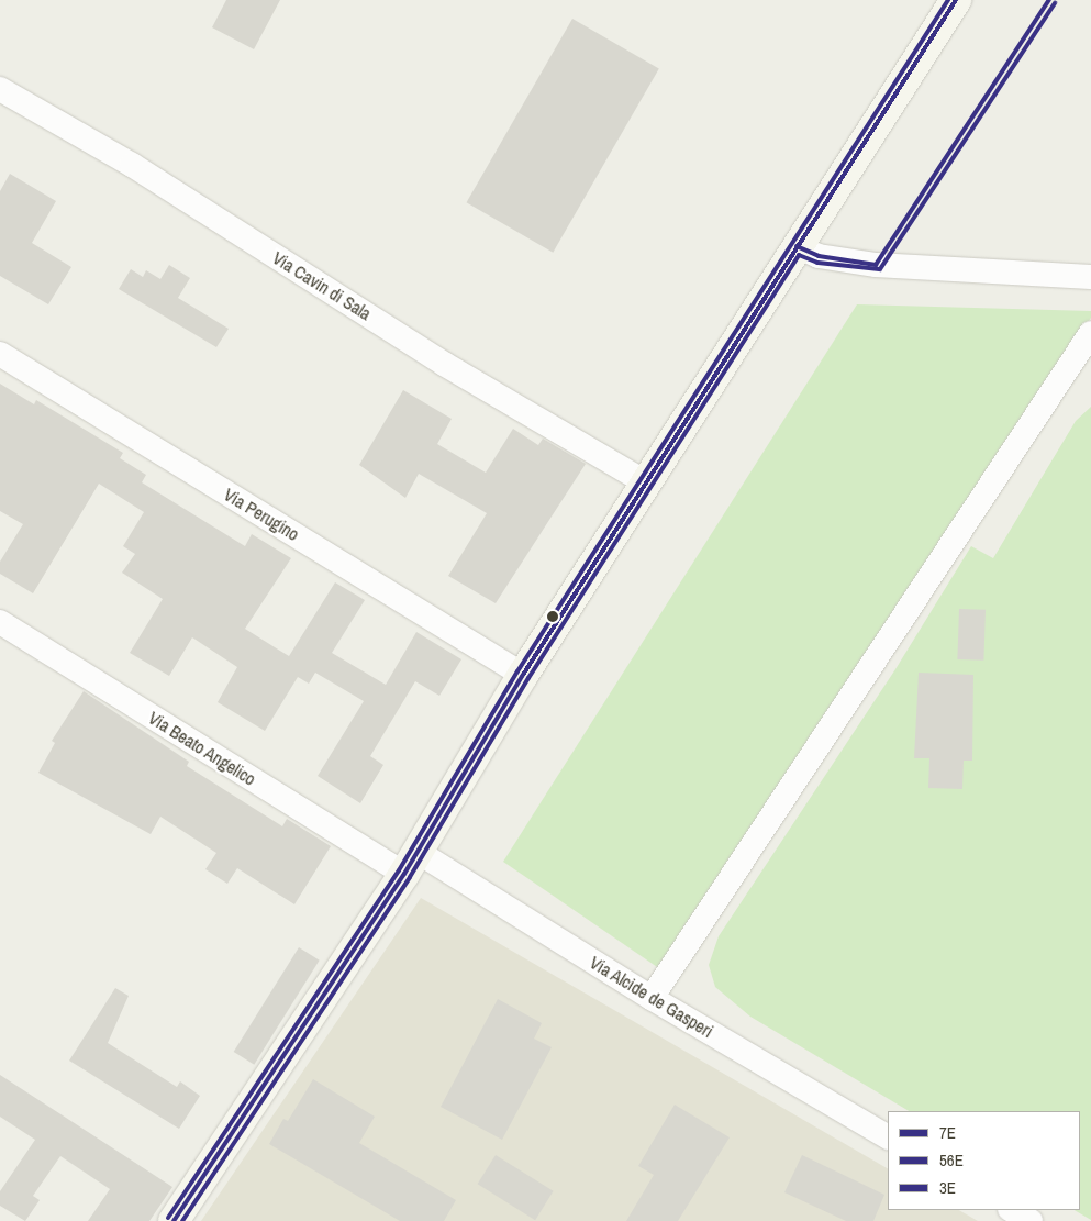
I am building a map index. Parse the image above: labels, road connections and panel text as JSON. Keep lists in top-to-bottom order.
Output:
{
  "streets": {
    "street": [
      "Via Cavin di Sala",
      "Via Perugino",
      "Via Beato Angelico",
      "Via Alcide de Gasperi"
    ]
  },
  "crossings": [
    ["Via Beato Angelico", "Via Alcide de Gasperi"]
  ],
  "lines": ["transit line 7E", "transit line 3E", "transit line 56E"],
  "legend": ["7E", "56E", "3E"]
}
